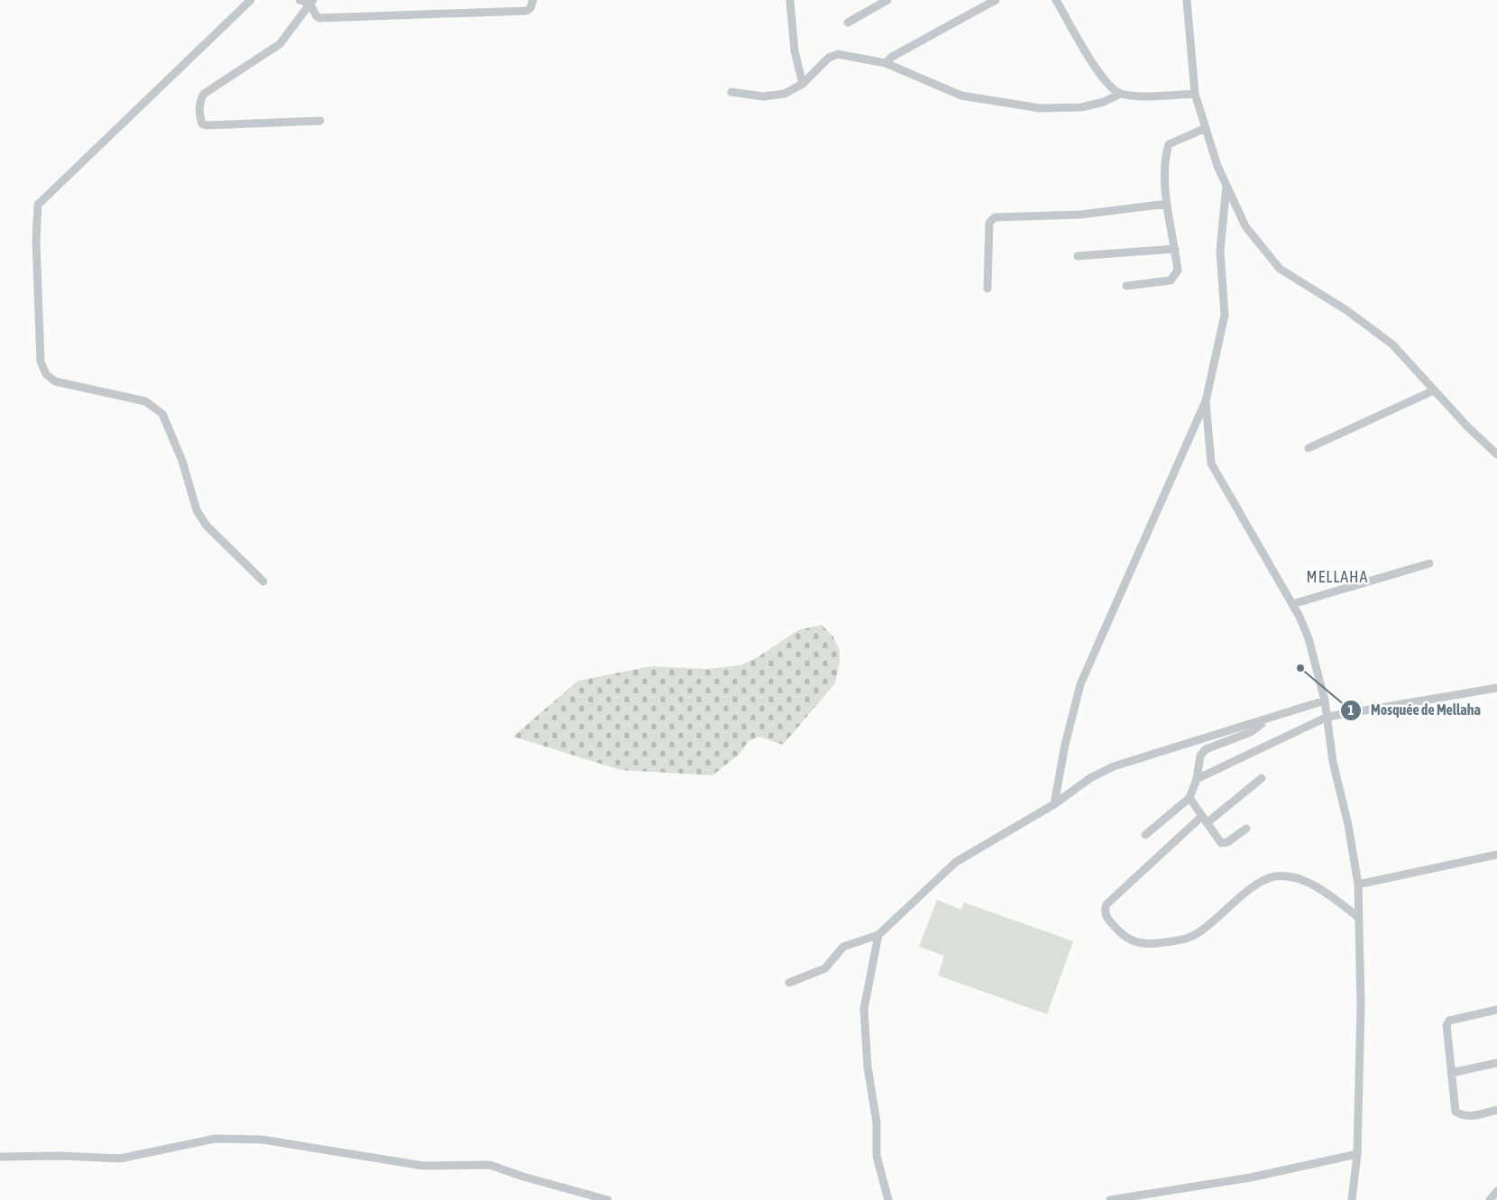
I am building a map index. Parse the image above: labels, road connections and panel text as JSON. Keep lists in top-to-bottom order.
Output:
{
  "districts": ["MELLAHA"],
  "places": ["Mosquée de Mellaha"]
}
